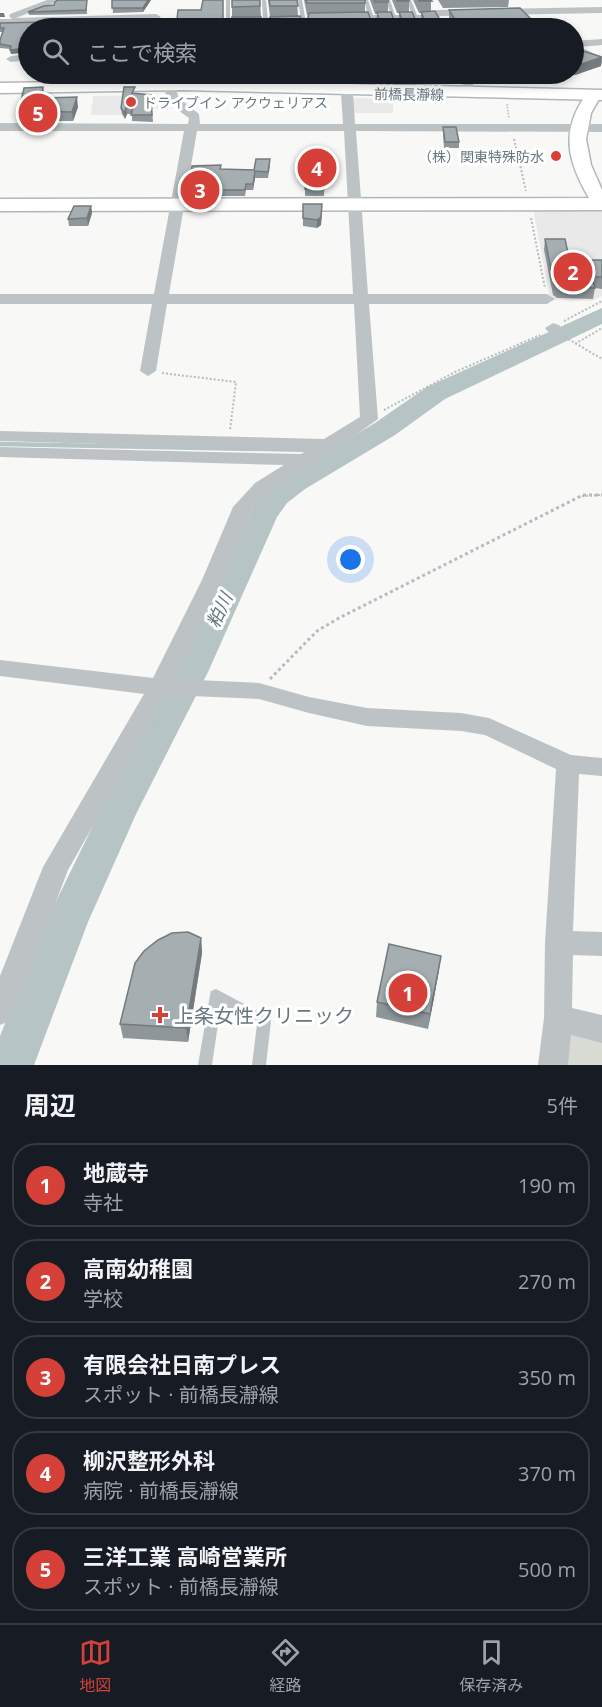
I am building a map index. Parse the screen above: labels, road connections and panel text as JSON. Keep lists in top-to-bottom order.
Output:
{
  "streets": {
    "main road": ["前橋長瀞線"]
  },
  "water": ["粕川"],
  "places": {
    "other": ["ドライブイン アクウェリアス", "（株）関東特殊防水"],
    "health": ["上条女性クリニック"]
  },
  "page": {
    "search": "ここで検索",
    "pins": [
      "5",
      "4",
      "3",
      "2",
      "1"
    ],
    "heading": ["周辺", "5件"],
    "list": [
      {
        "mark": "1",
        "name": "地蔵寺",
        "note": "寺社",
        "value": "190 m"
      },
      {
        "mark": "2",
        "name": "高南幼稚園",
        "note": "学校",
        "value": "270 m"
      },
      {
        "mark": "3",
        "name": "有限会社日南プレス",
        "note": "スポット · 前橋長瀞線",
        "value": "350 m"
      },
      {
        "mark": "4",
        "name": "柳沢整形外科",
        "note": "病院 · 前橋長瀞線",
        "value": "370 m"
      },
      {
        "mark": "5",
        "name": "三洋工業 高崎営業所",
        "note": "スポット · 前橋長瀞線",
        "value": "500 m"
      }
    ],
    "nav": ["地図", "経路", "保存済み"]
  }
}
